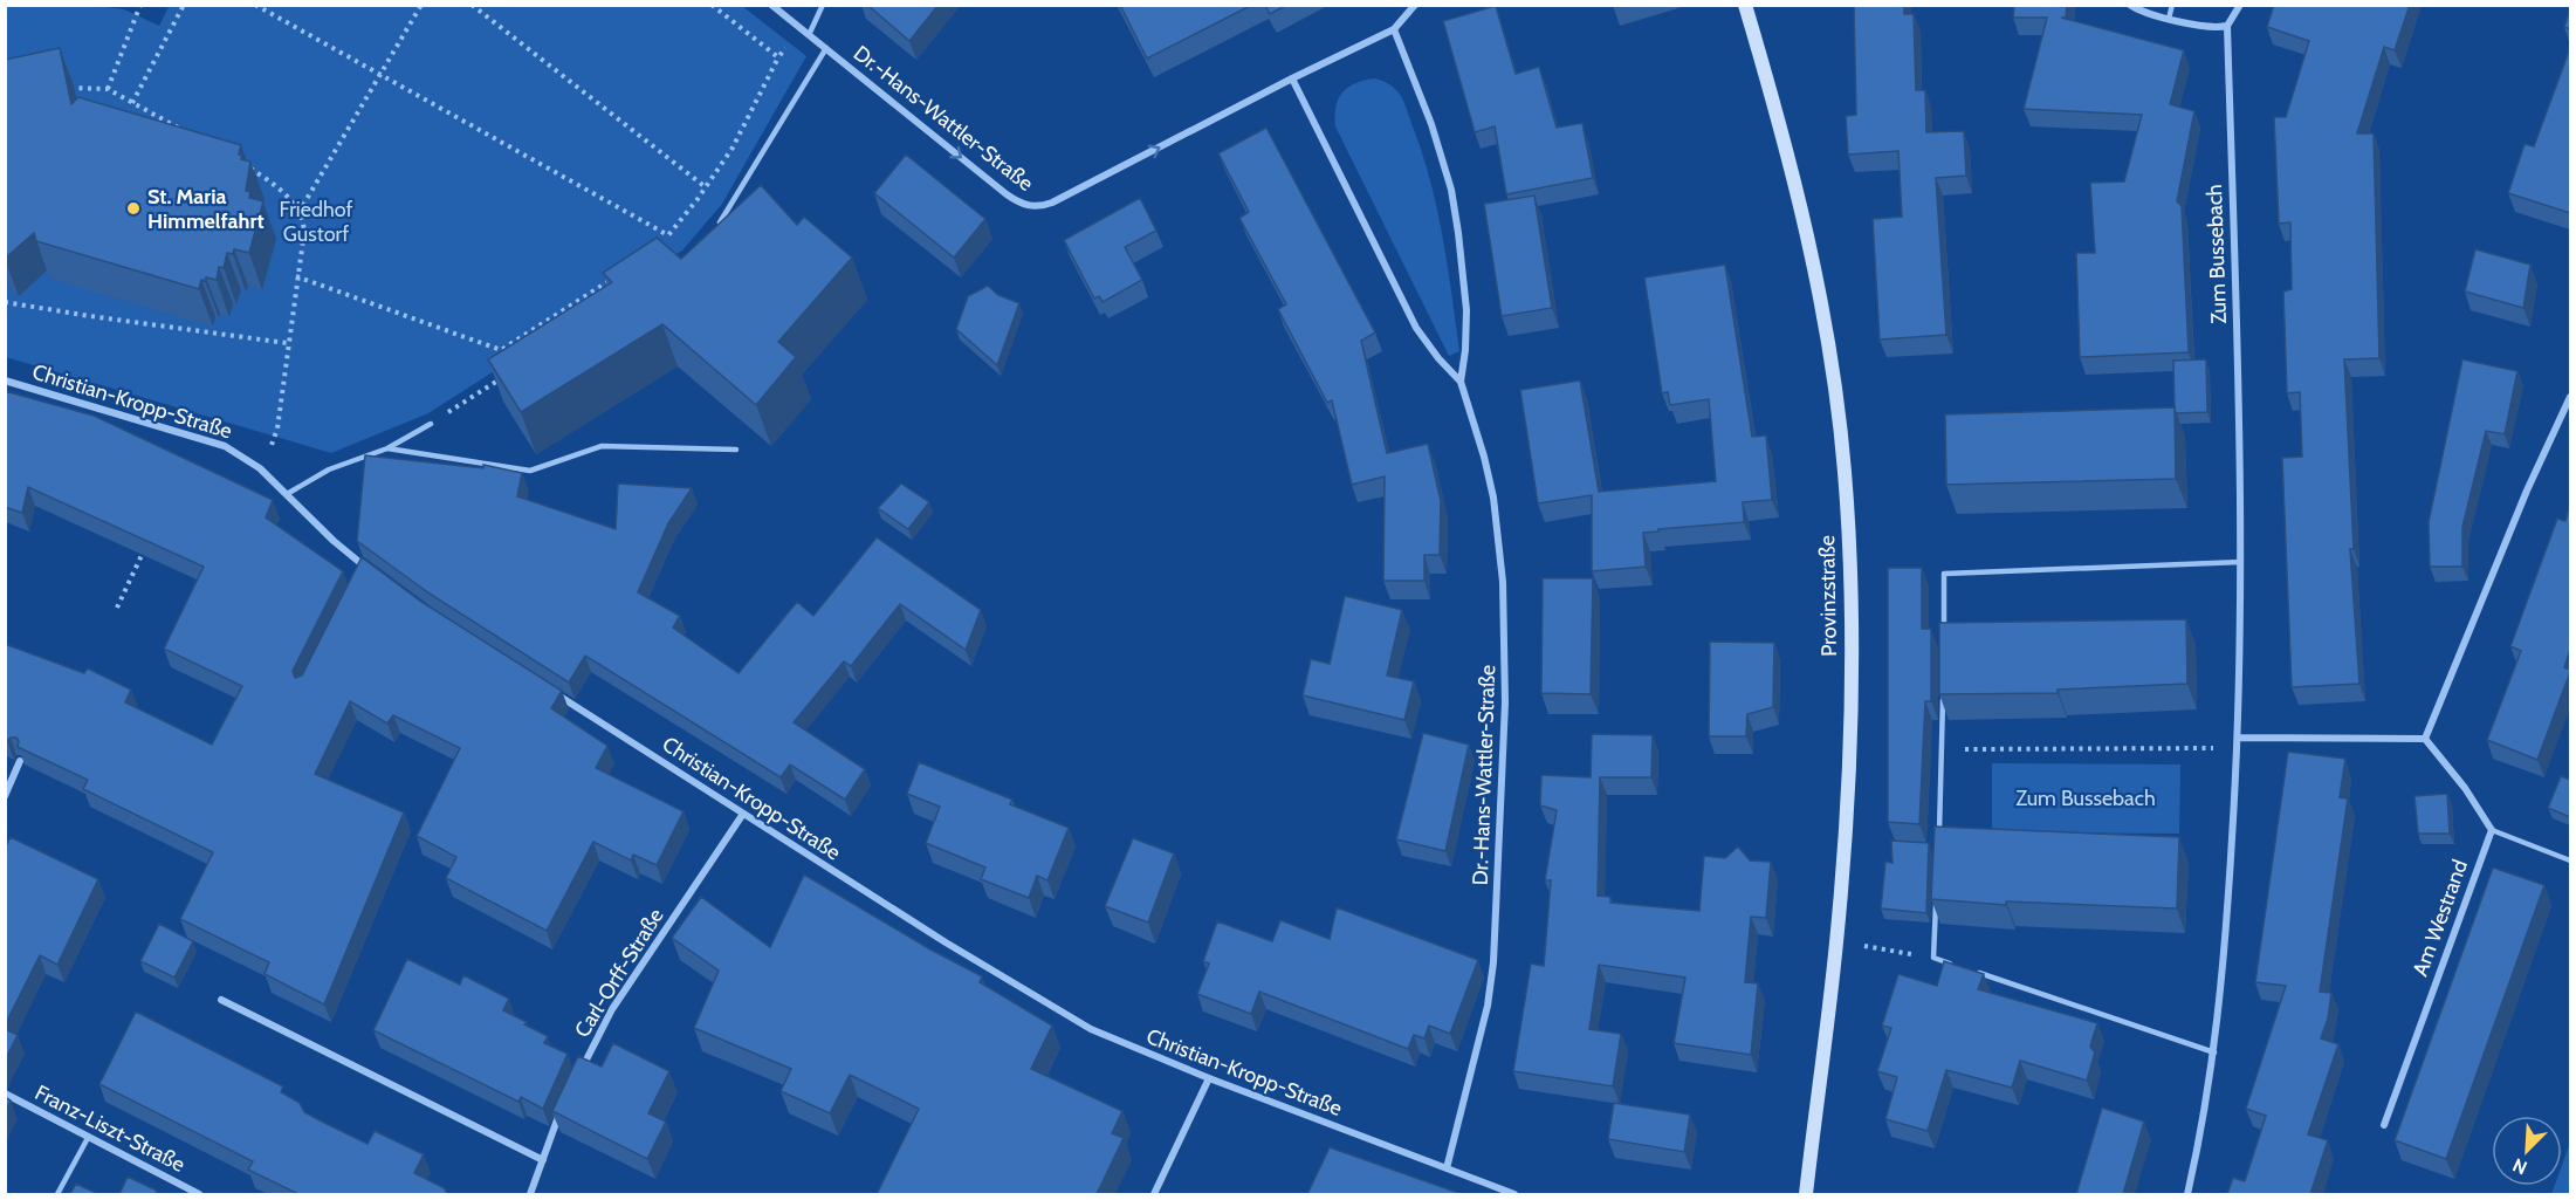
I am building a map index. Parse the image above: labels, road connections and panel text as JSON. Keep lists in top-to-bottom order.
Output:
{
  "streets": {
    "street": [
      "Dr.-Hans-Wattler-Straße",
      "Zum Bussebach",
      "Christian-Kropp-Straße",
      "Provinzstraße",
      "Am Westrand",
      "Carl-Orff-Straße",
      "Franz-Liszt-Straße"
    ]
  },
  "crossings": [
    ["Dr.-Hans-Wattler-Straße", "Christian-Kropp-Straße"],
    ["Christian-Kropp-Straße", "Carl-Orff-Straße"]
  ],
  "parks": ["Friedhof Gustorf", "Zum Bussebach"],
  "places": ["St. Maria Himmelfahrt"],
  "north": "bottom left"
}
